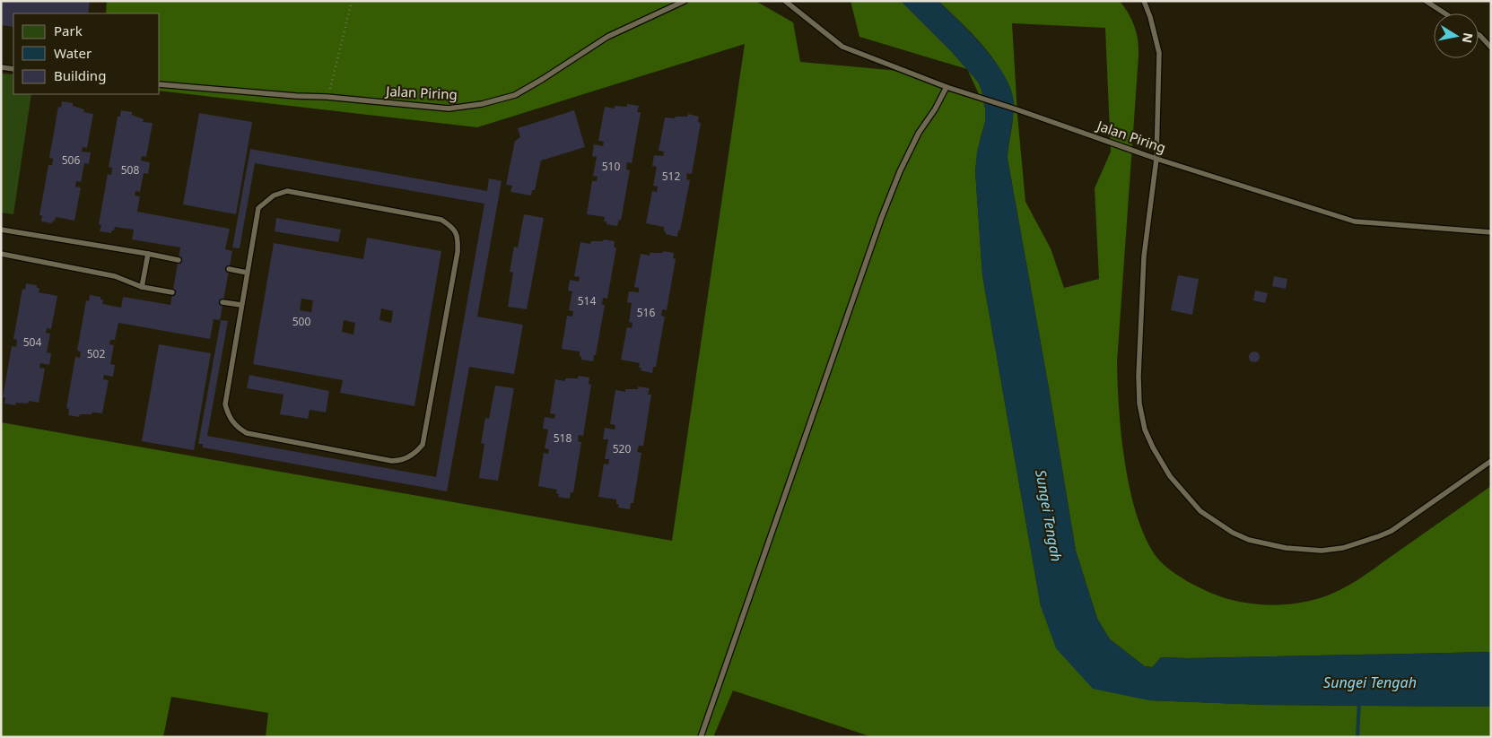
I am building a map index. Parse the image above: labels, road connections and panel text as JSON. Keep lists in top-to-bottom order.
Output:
{
  "streets": {
    "lane": ["Jalan Piring"]
  },
  "water": ["Sungei Tengah"],
  "house_numbers": [
    "506",
    "510",
    "508",
    "512",
    "514",
    "516",
    "500",
    "504",
    "502",
    "518",
    "520"
  ],
  "legend": ["Park", "Water", "Building"],
  "north": "right"
}
